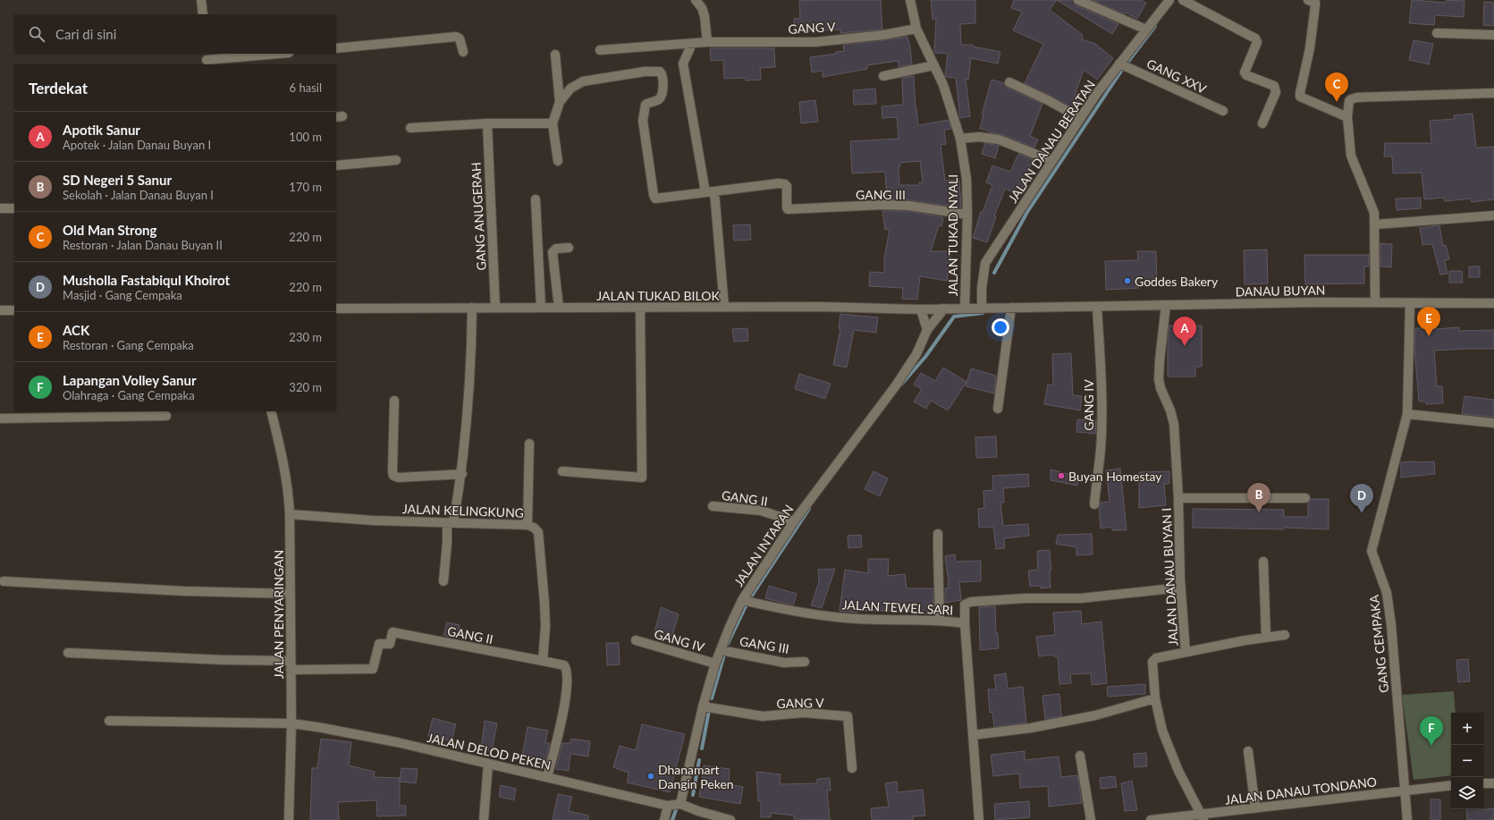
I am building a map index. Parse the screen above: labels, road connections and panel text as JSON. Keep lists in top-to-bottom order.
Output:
{
  "streets": {
    "street": [
      "GANG V",
      "GANG XXV",
      "JALAN DANAU BERATAN",
      "GANG III",
      "GANG ANUGERAH",
      "JALAN TUKAD NYALI",
      "DANAU BUYAN",
      "JALAN TUKAD BILOK",
      "GANG IV",
      "GANG II",
      "JALAN KELINGKUNG",
      "JALAN INTARAN",
      "JALAN DANAU BUYAN I",
      "JALAN TEWEL SARI",
      "JALAN PENYARINGAN",
      "GANG CEMPAKA",
      "JALAN DELOD PEKEN",
      "JALAN DANAU TONDANO"
    ]
  },
  "crossings": [
    ["GANG V", "JALAN TUKAD NYALI"],
    ["GANG V", "JALAN INTARAN"],
    ["GANG XXV", "JALAN DANAU BERATAN"],
    ["JALAN DANAU BERATAN", "DANAU BUYAN"],
    ["JALAN DANAU BERATAN", "JALAN TUKAD BILOK"],
    ["GANG III", "JALAN TUKAD NYALI"],
    ["GANG III", "JALAN INTARAN"],
    ["GANG ANUGERAH", "JALAN TUKAD BILOK"],
    ["JALAN TUKAD NYALI", "JALAN TUKAD BILOK"],
    ["DANAU BUYAN", "JALAN TUKAD BILOK"],
    ["DANAU BUYAN", "GANG IV"],
    ["DANAU BUYAN", "JALAN DANAU BUYAN I"],
    ["DANAU BUYAN", "GANG CEMPAKA"],
    ["JALAN TUKAD BILOK", "JALAN INTARAN"],
    ["GANG IV", "JALAN INTARAN"],
    ["GANG II", "JALAN KELINGKUNG"],
    ["GANG II", "JALAN INTARAN"],
    ["GANG II", "JALAN PENYARINGAN"],
    ["JALAN KELINGKUNG", "JALAN PENYARINGAN"],
    ["JALAN INTARAN", "JALAN TEWEL SARI"],
    ["JALAN INTARAN", "JALAN DELOD PEKEN"],
    ["JALAN DANAU BUYAN I", "JALAN DANAU TONDANO"],
    ["JALAN PENYARINGAN", "JALAN DELOD PEKEN"],
    ["GANG CEMPAKA", "JALAN DANAU TONDANO"]
  ],
  "places": ["Goddes Bakery", "Buyan Homestay", "Dhanamart Dangin Peken"],
  "page": {
    "search": "Cari di sini",
    "heading": ["Terdekat", "6 hasil"],
    "pins": [
      "C",
      "E",
      "A",
      "B",
      "D",
      "F"
    ],
    "list": [
      {
        "mark": "A",
        "name": "Apotik Sanur",
        "note": "Apotek · Jalan Danau Buyan I",
        "value": "100 m"
      },
      {
        "mark": "B",
        "name": "SD Negeri 5 Sanur",
        "note": "Sekolah · Jalan Danau Buyan I",
        "value": "170 m"
      },
      {
        "mark": "C",
        "name": "Old Man Strong",
        "note": "Restoran · Jalan Danau Buyan II",
        "value": "220 m"
      },
      {
        "mark": "D",
        "name": "Musholla Fastabiqul Khoirot",
        "note": "Masjid · Gang Cempaka",
        "value": "220 m"
      },
      {
        "mark": "E",
        "name": "ACK",
        "note": "Restoran · Gang Cempaka",
        "value": "230 m"
      },
      {
        "mark": "F",
        "name": "Lapangan Volley Sanur",
        "note": "Olahraga · Gang Cempaka",
        "value": "320 m"
      }
    ],
    "map_buttons": ["+", "−"]
  }
}
